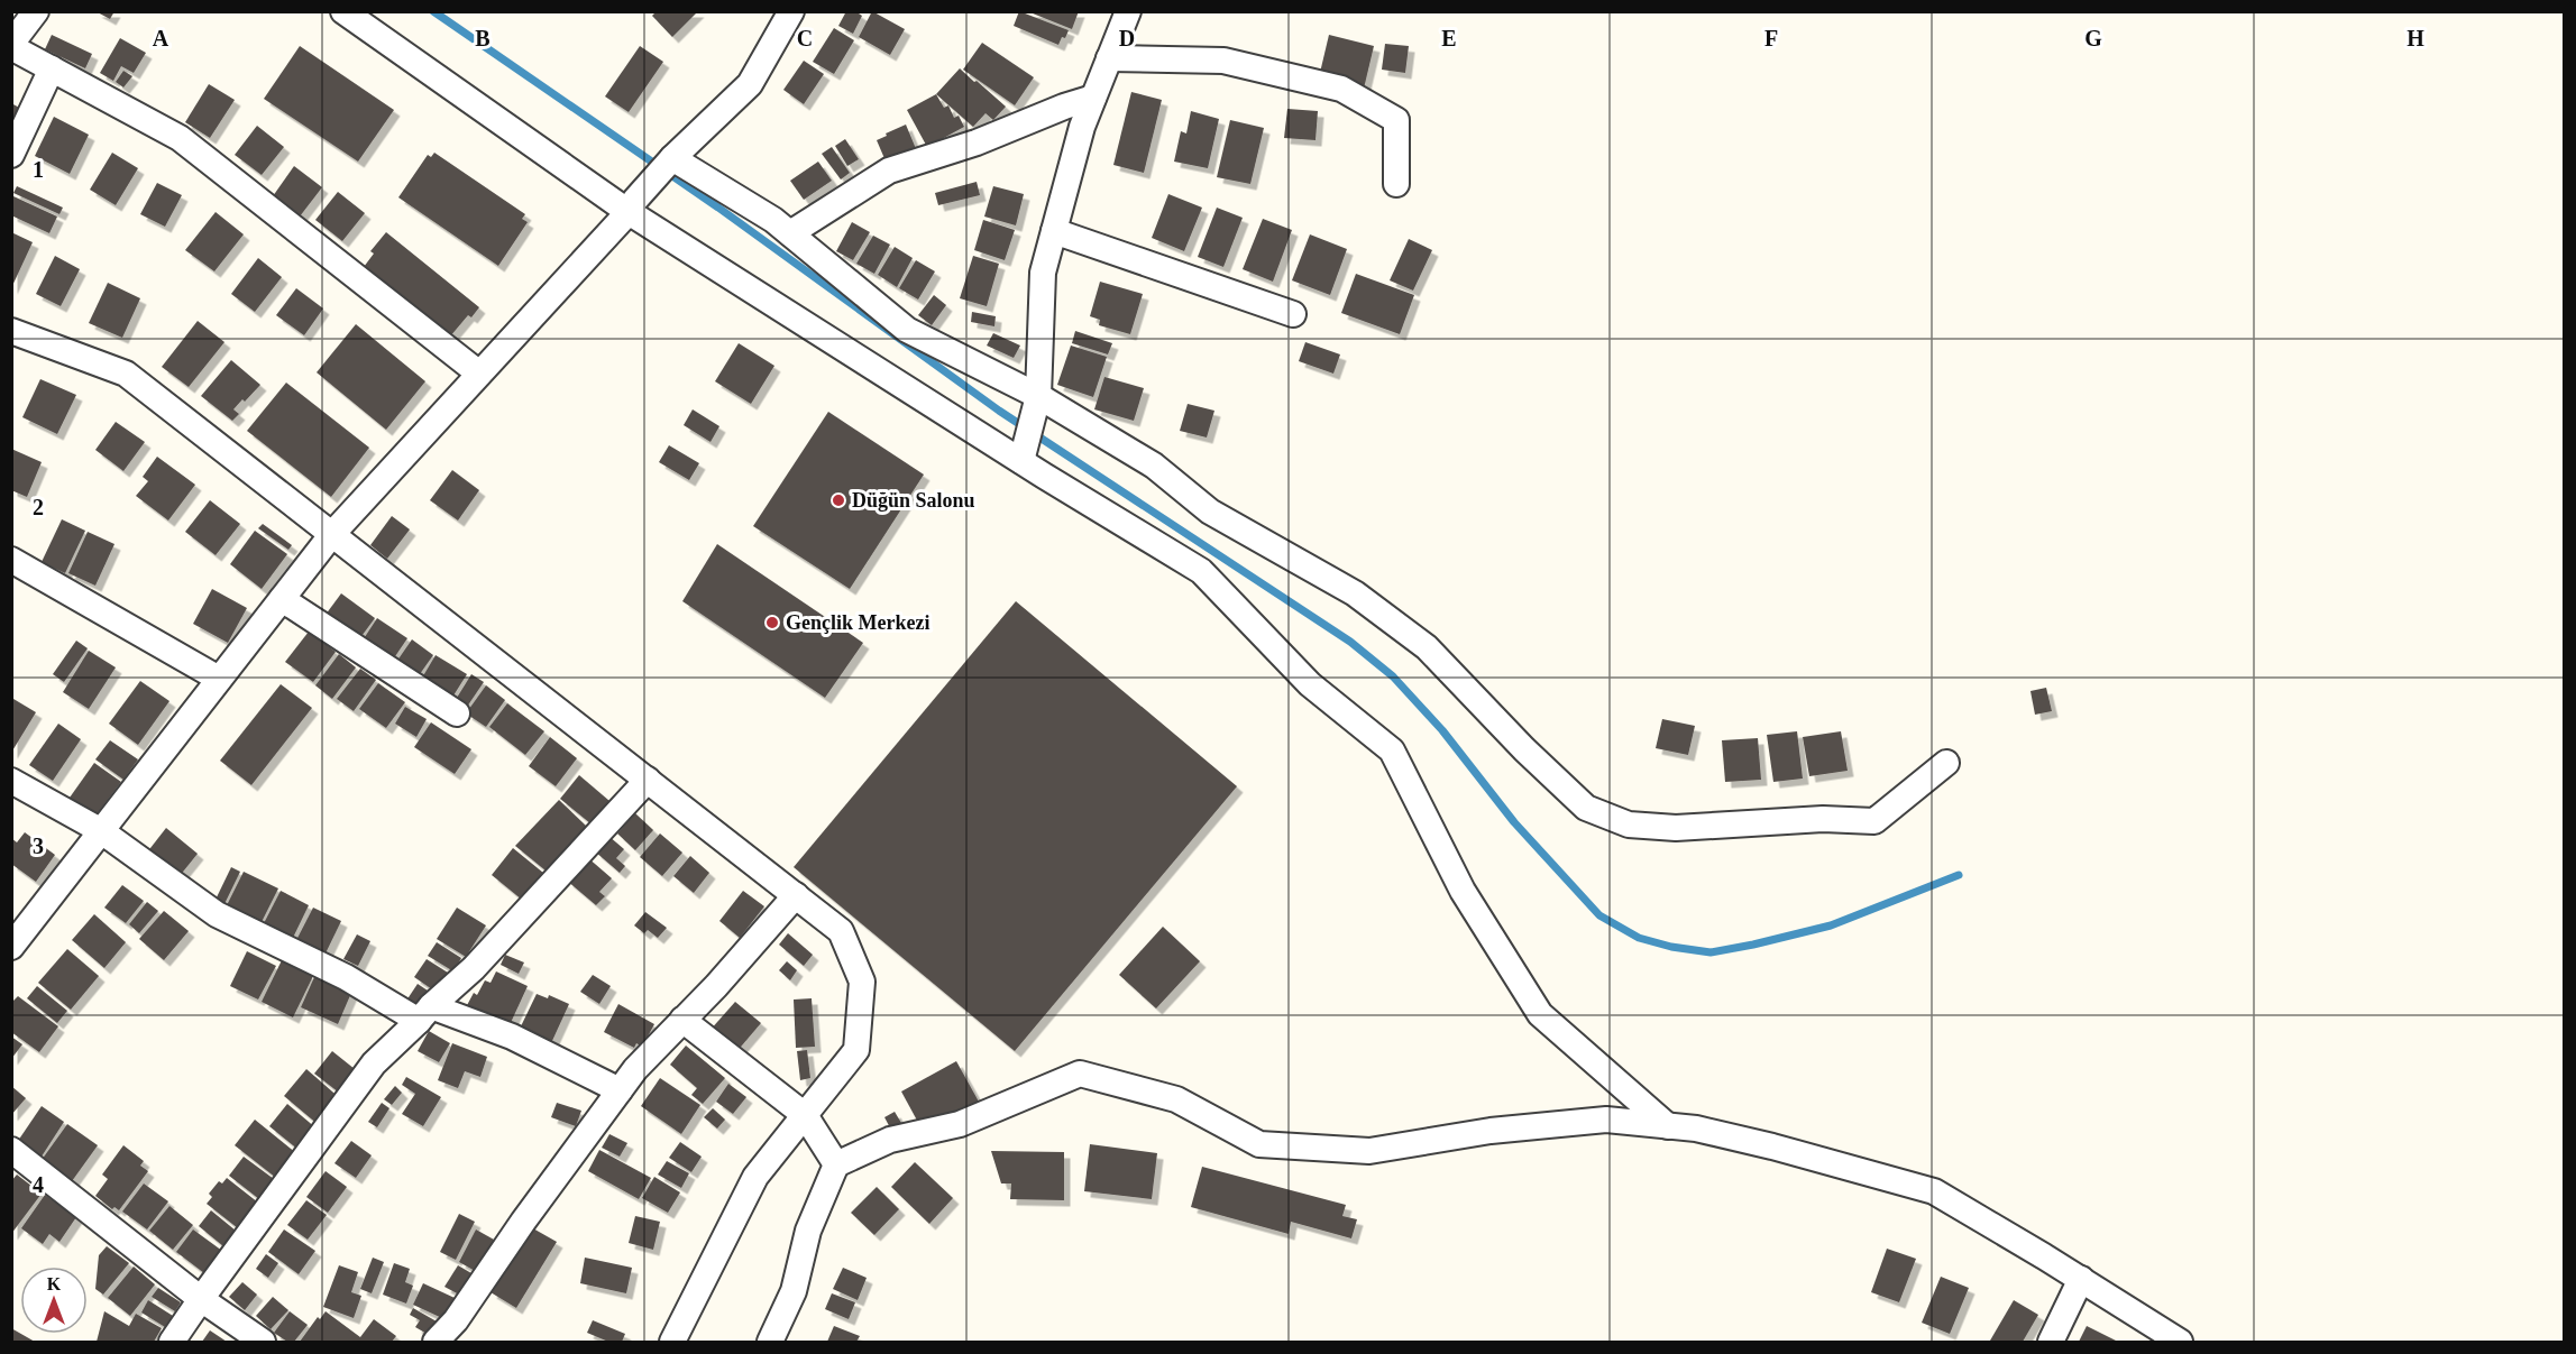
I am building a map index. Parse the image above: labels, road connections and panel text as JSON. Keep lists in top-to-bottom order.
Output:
{
  "places": ["Düğün Salonu", "Gençlik Merkezi"],
  "north": "top",
  "grid": {
    "columns": [
      "A",
      "B",
      "C",
      "D",
      "E",
      "F",
      "G",
      "H"
    ],
    "rows": [
      "1",
      "2",
      "3",
      "4"
    ]
  }
}
